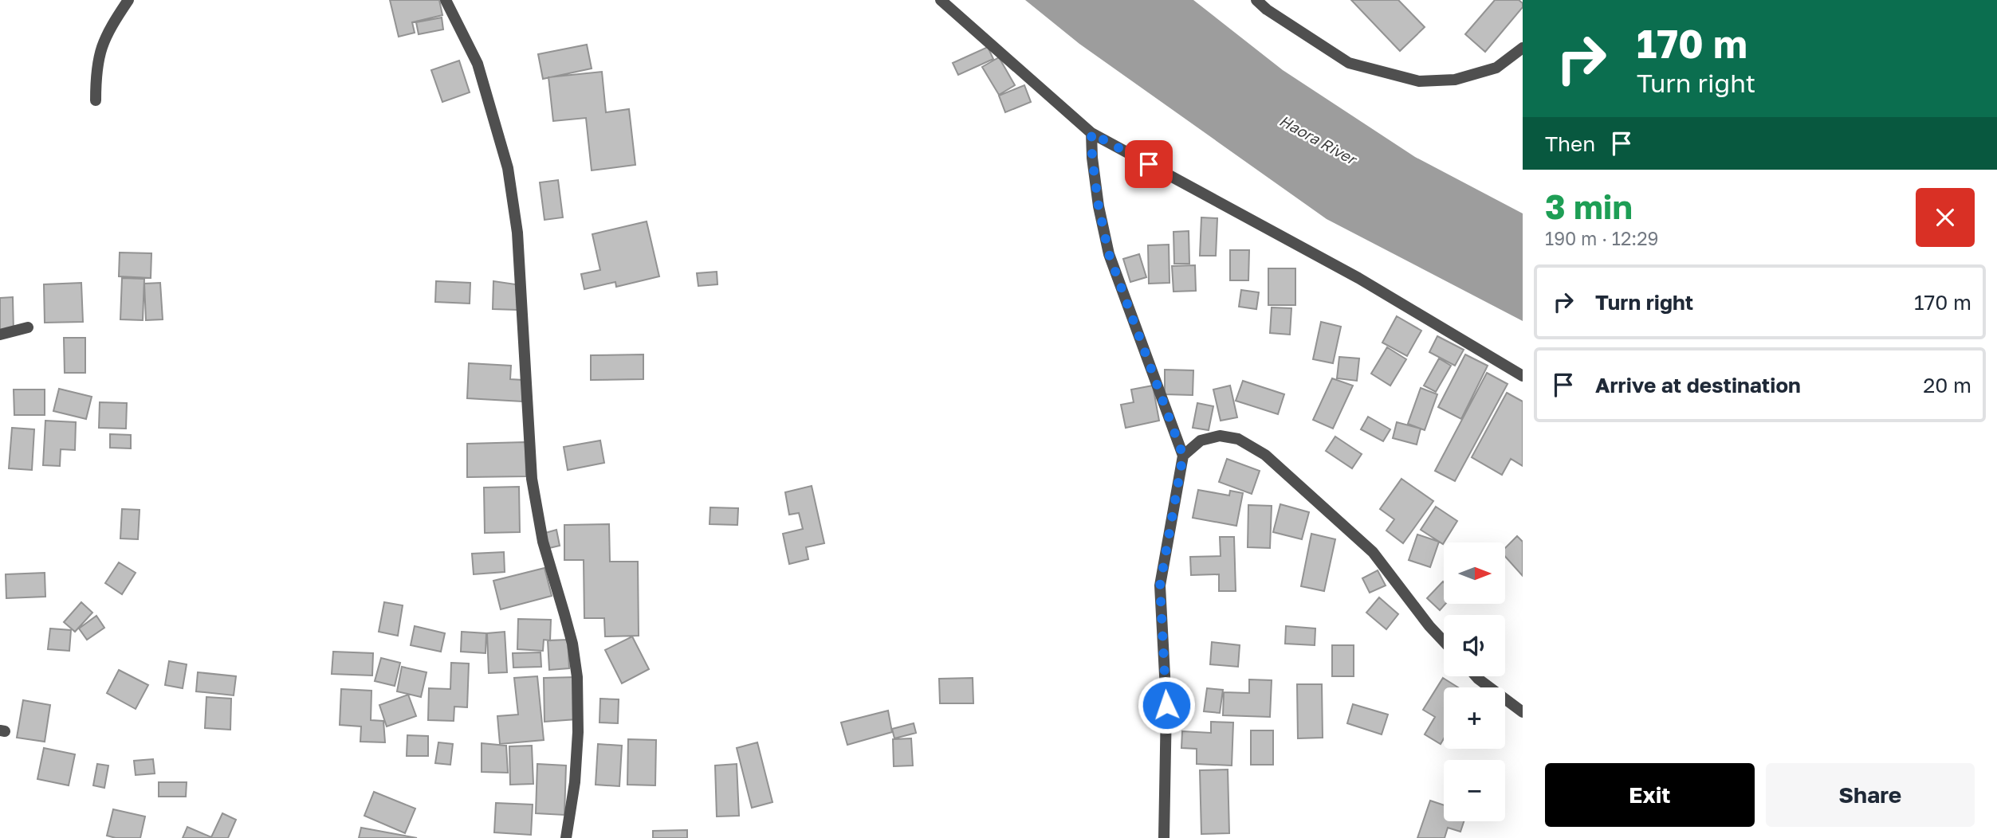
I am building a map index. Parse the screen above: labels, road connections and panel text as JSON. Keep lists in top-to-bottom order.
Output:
{
  "water": ["Haora River"],
  "north": "right",
  "page": {
    "turn": ["170 m", "Turn right"],
    "then": "Then",
    "heading": ["3 min", "190 m · 12:29"],
    "list": [
      {
        "name": "Turn right",
        "value": "170 m"
      },
      {
        "name": "Arrive at destination",
        "value": "20 m"
      }
    ],
    "map_buttons": ["+", "−"],
    "buttons": ["Exit", "Share"]
  }
}
